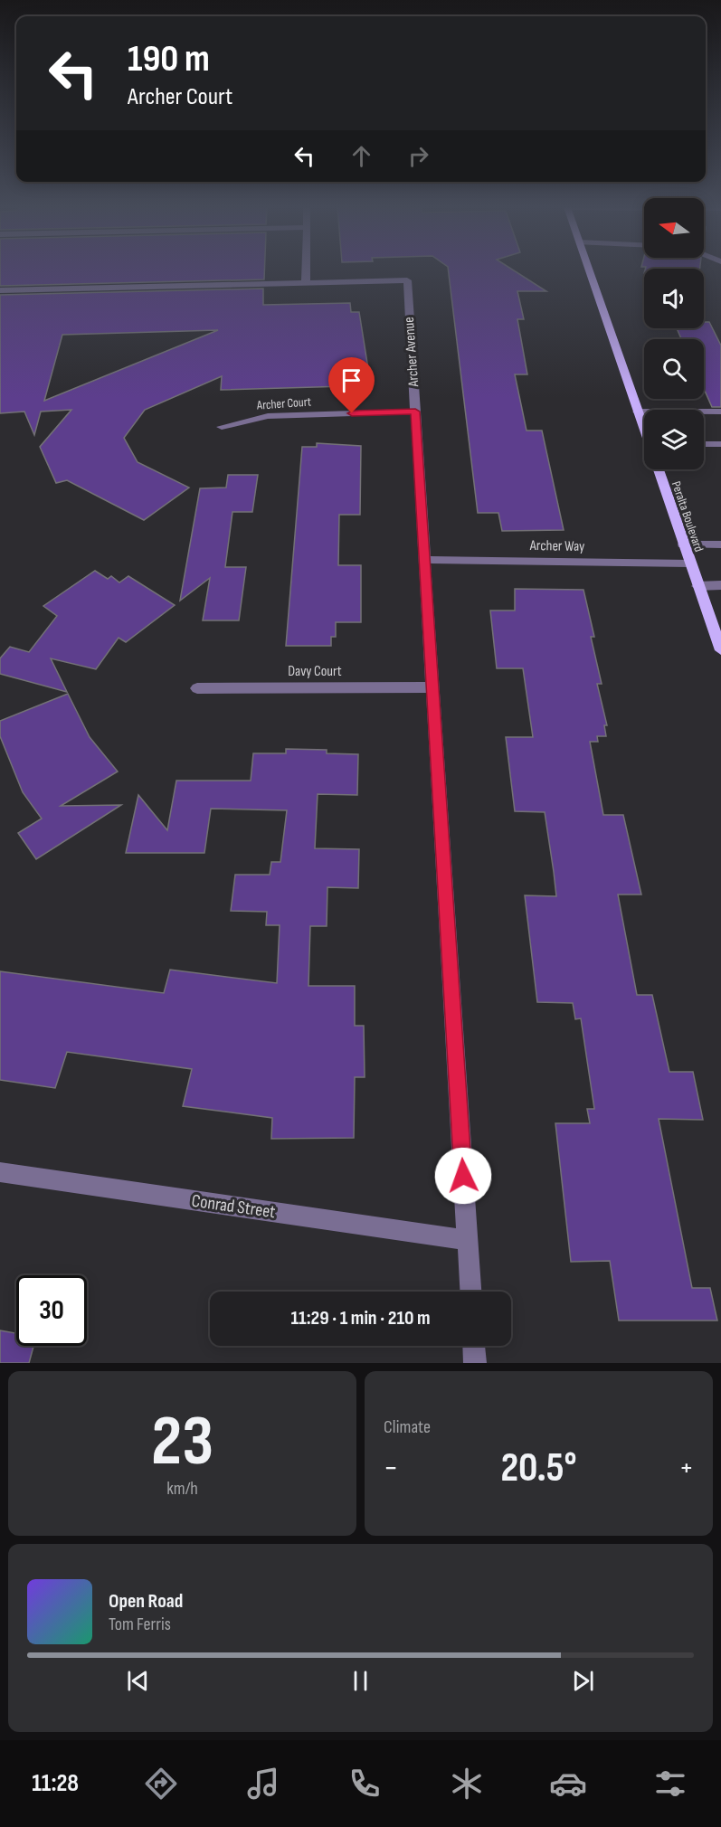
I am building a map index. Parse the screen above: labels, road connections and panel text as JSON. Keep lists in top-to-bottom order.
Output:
{
  "streets": {
    "main road": ["Peralta Boulevard"],
    "street": [
      "Archer Avenue",
      "Archer Court",
      "Archer Way",
      "Davy Court",
      "Conrad Street"
    ]
  },
  "crossings": [
    ["Archer Avenue", "Archer Court"],
    ["Archer Avenue", "Archer Way"],
    ["Archer Avenue", "Davy Court"],
    ["Archer Avenue", "Conrad Street"],
    ["Peralta Boulevard", "Archer Way"]
  ],
  "north": "left",
  "page": {
    "turn": ["190 m", "Archer Court"],
    "limit": "30",
    "trip": "11:29 · 1 min · 210 m",
    "tile": [
      ["23", "km/h"],
      "Climate"
    ],
    "heat": ["−", "20.5°", "+"],
    "song": ["Open Road", "Tom Ferris"],
    "tabs": "11:28"
  }
}
